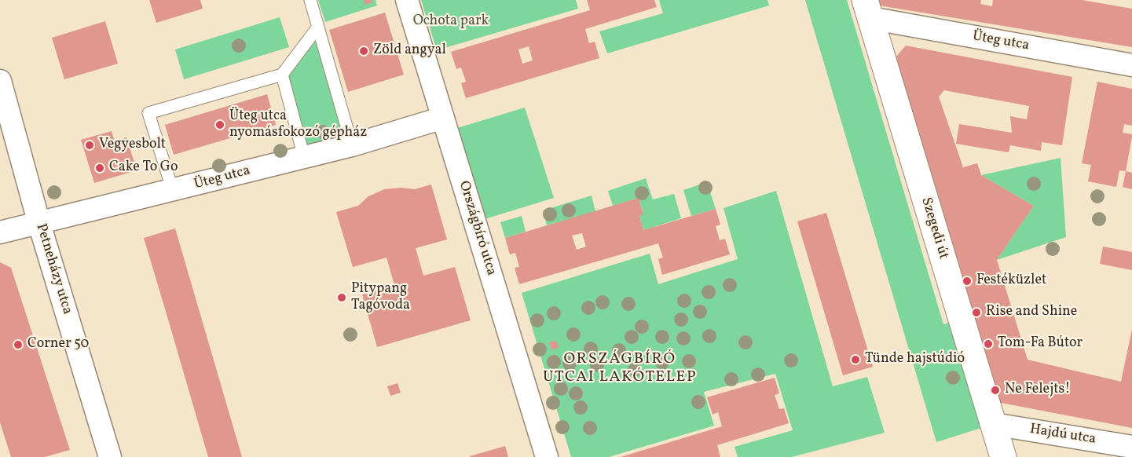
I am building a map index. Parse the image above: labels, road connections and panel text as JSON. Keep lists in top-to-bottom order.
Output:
{
  "streets": {
    "street": [
      "Üteg utca",
      "Országbíró utca",
      "Szegedi út",
      "Petneházy utca",
      "Hajdú utca"
    ]
  },
  "crossings": [
    ["Üteg utca", "Országbíró utca"],
    ["Üteg utca", "Szegedi út"],
    ["Üteg utca", "Petneházy utca"],
    ["Szegedi út", "Hajdú utca"]
  ],
  "districts": ["ORSZÁGBÍRÓ UTCAI LAKÓTELEP"],
  "parks": ["Ochota park"],
  "places": [
    "Zöld angyal",
    "Üteg utca nyomásfokozó gépház",
    "Vegyesbolt",
    "Cake To Go",
    "Festéküzlet",
    "Pitypang Tagóvoda",
    "Rise and Shine",
    "Tom-Fa Bútor",
    "Corner 50",
    "Tünde hajstúdió",
    "Ne Felejts!"
  ]
}
